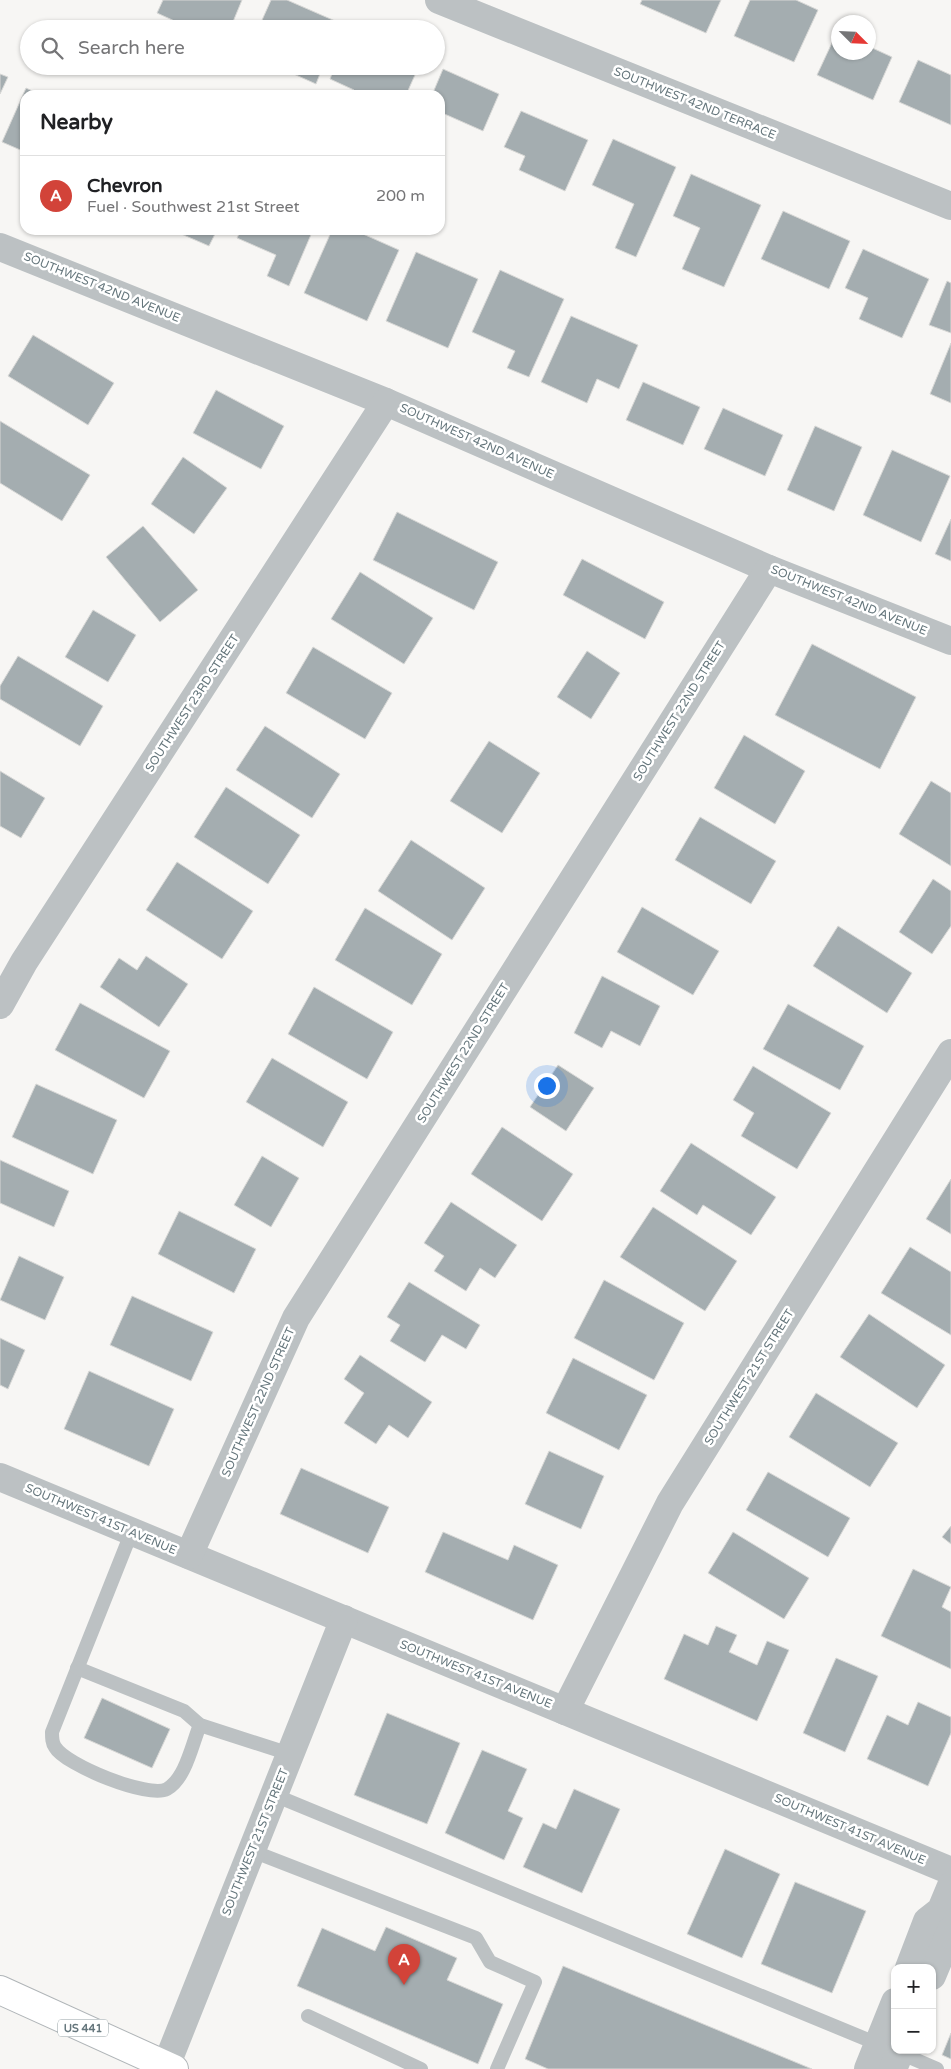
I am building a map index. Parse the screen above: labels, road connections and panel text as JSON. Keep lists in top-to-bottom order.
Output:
{
  "streets": {
    "main road": ["US 441"],
    "street": [
      "SOUTHWEST 42ND TERRACE",
      "SOUTHWEST 42ND AVENUE",
      "SOUTHWEST 23RD STREET",
      "SOUTHWEST 22ND STREET",
      "SOUTHWEST 21ST STREET",
      "SOUTHWEST 41ST AVENUE"
    ]
  },
  "crossings": [
    ["SOUTHWEST 42ND AVENUE", "SOUTHWEST 23RD STREET"],
    ["SOUTHWEST 42ND AVENUE", "SOUTHWEST 22ND STREET"],
    ["SOUTHWEST 22ND STREET", "SOUTHWEST 41ST AVENUE"],
    ["SOUTHWEST 21ST STREET", "SOUTHWEST 41ST AVENUE"],
    ["SOUTHWEST 21ST STREET", "US 441"]
  ],
  "north": "bottom right",
  "page": {
    "search": "Search here",
    "heading": "Nearby",
    "list": [
      {
        "mark": "A",
        "name": "Chevron",
        "note": "Fuel · Southwest 21st Street",
        "value": "200 m"
      }
    ],
    "pins": "A",
    "map_buttons": ["+", "−"]
  }
}
